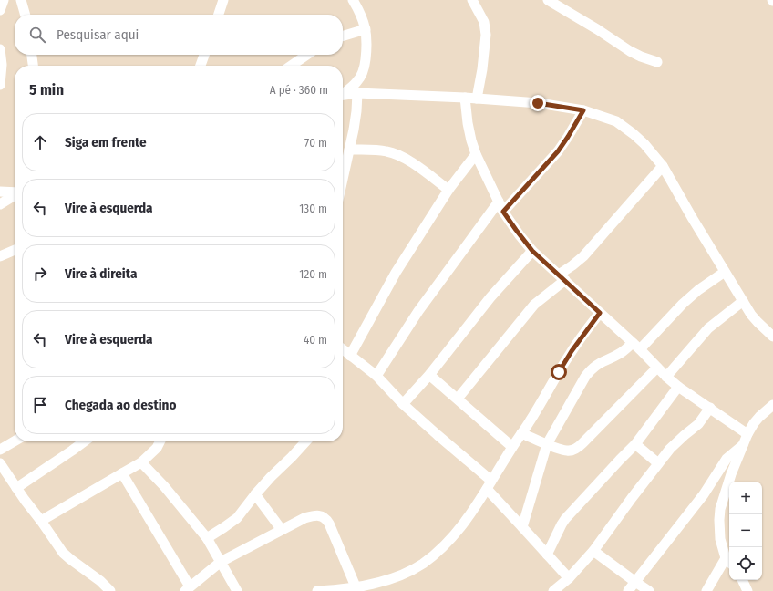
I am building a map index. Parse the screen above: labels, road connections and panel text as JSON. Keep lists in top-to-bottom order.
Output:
{
  "page": {
    "search": "Pesquisar aqui",
    "heading": ["5 min", "A pé · 360 m"],
    "list": [
      ["Siga em frente", "70 m"],
      ["Vire à esquerda", "130 m"],
      ["Vire à direita", "120 m"],
      ["Vire à esquerda", "40 m"],
      "Chegada ao destino"
    ],
    "map_buttons": ["+", "−"]
  }
}
